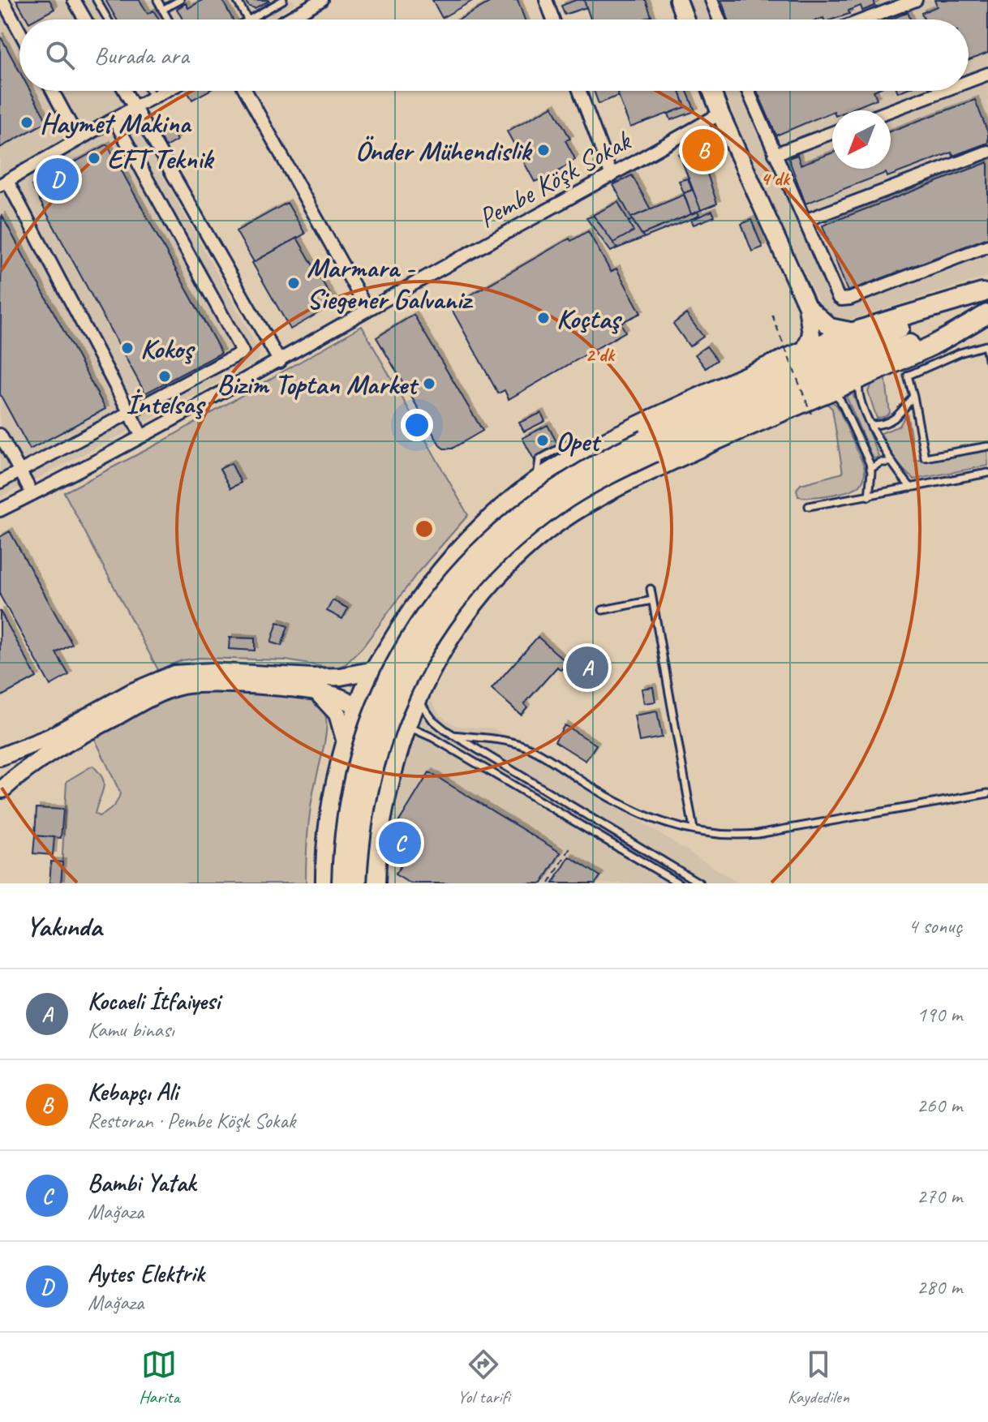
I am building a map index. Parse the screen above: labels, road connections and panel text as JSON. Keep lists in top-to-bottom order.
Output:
{
  "streets": {
    "street": ["Pembe Köşk Sokak"]
  },
  "places": [
    "Haymet Makina",
    "Önder Mühendislik",
    "EFT Teknik",
    "Marmara - Siegener Galvaniz",
    "Koçtaş",
    "Kokoş",
    "İntelsaş",
    "Bizim Toptan Market",
    "Opet"
  ],
  "north": "bottom left",
  "page": {
    "search": "Burada ara",
    "pins": [
      "B",
      "D",
      "A",
      "C"
    ],
    "heading": ["Yakında", "4 sonuç"],
    "list": [
      {
        "mark": "A",
        "name": "Kocaeli İtfaiyesi",
        "note": "Kamu binası",
        "value": "190 m"
      },
      {
        "mark": "B",
        "name": "Kebapçı Ali",
        "note": "Restoran · Pembe Köşk Sokak",
        "value": "260 m"
      },
      {
        "mark": "C",
        "name": "Bambi Yatak",
        "note": "Mağaza",
        "value": "270 m"
      },
      {
        "mark": "D",
        "name": "Aytes Elektrik",
        "note": "Mağaza",
        "value": "280 m"
      }
    ],
    "nav": ["Harita", "Yol tarifi", "Kaydedilen"]
  },
  "rings": ["4 dk", "2 dk"]
}
